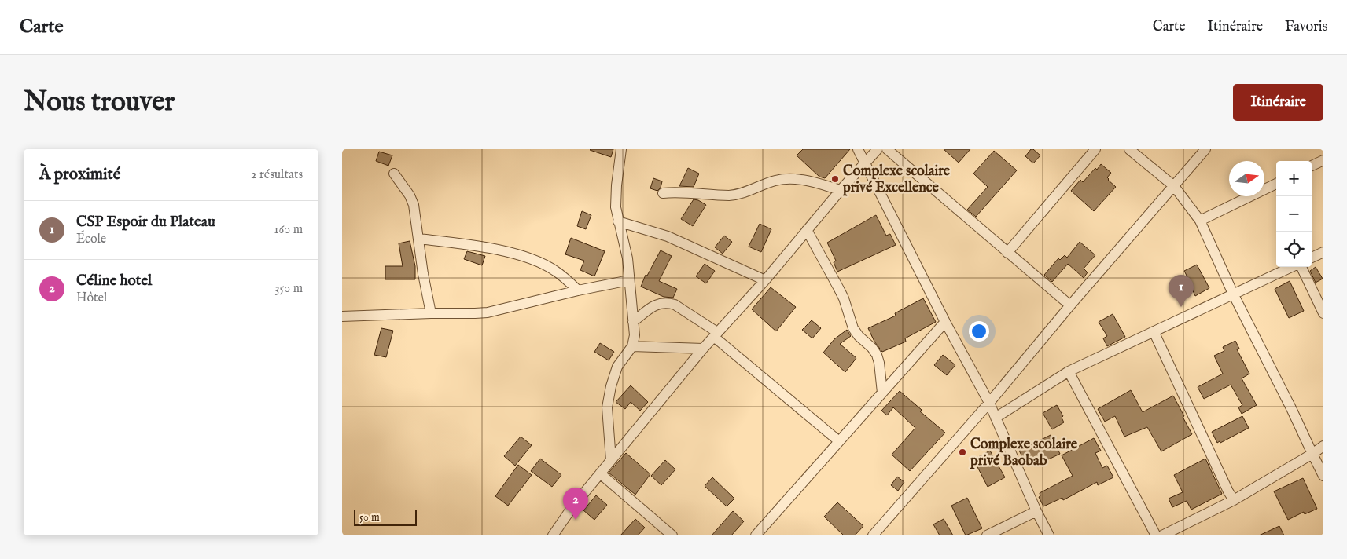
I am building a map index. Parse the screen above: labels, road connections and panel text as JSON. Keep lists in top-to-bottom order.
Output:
{
  "places": ["Complexe scolaire privé Excellence", "Complexe scolaire privé Baobab"],
  "scale_bar": "50 m",
  "north": "right",
  "page": {
    "header": "Carte",
    "nav": ["Carte", "Itinéraire", "Favoris"],
    "buttons": "Itinéraire",
    "title": "Nous trouver",
    "heading": ["À proximité", "2 résultats"],
    "map_buttons": ["+", "−"],
    "list": [
      {
        "mark": "1",
        "name": "CSP Espoir du Plateau",
        "note": "École",
        "value": "160 m"
      },
      {
        "mark": "2",
        "name": "Céline hotel",
        "note": "Hôtel",
        "value": "350 m"
      }
    ],
    "pins": ["1", "2"],
    "scale": "50 m"
  }
}
